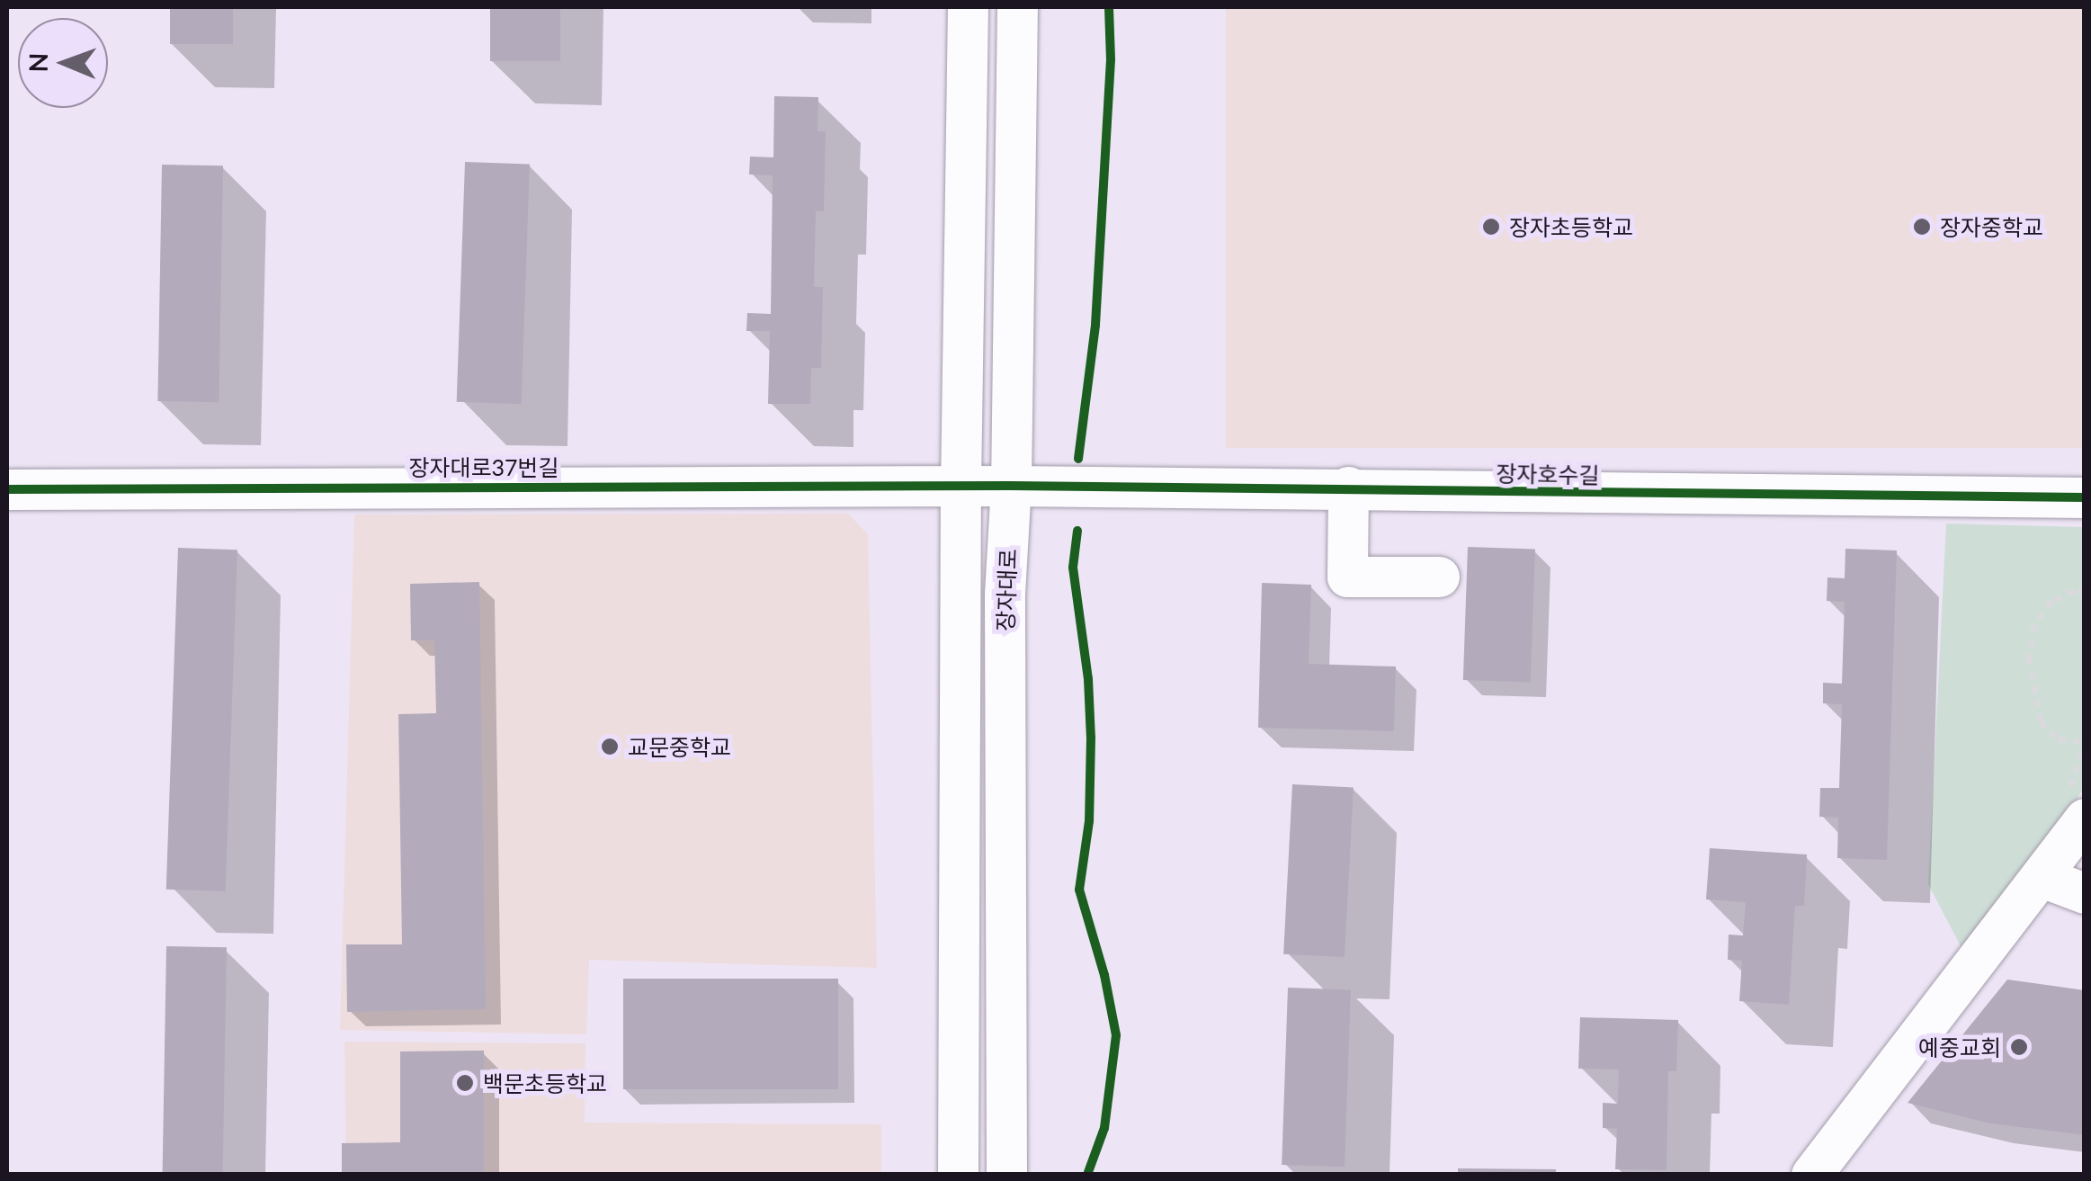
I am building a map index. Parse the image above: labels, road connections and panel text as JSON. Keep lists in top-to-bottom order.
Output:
{
  "streets": {
    "street": ["장자대로37번길", "장자호수길", "장자대로"]
  },
  "crossings": [
    ["장자대로37번길", "장자호수길"],
    ["장자대로37번길", "장자대로"],
    ["장자호수길", "장자대로"]
  ],
  "places": [
    "장자초등학교",
    "장자중학교",
    "교문중학교",
    "예중교회",
    "백문초등학교"
  ],
  "north": "left"
}
